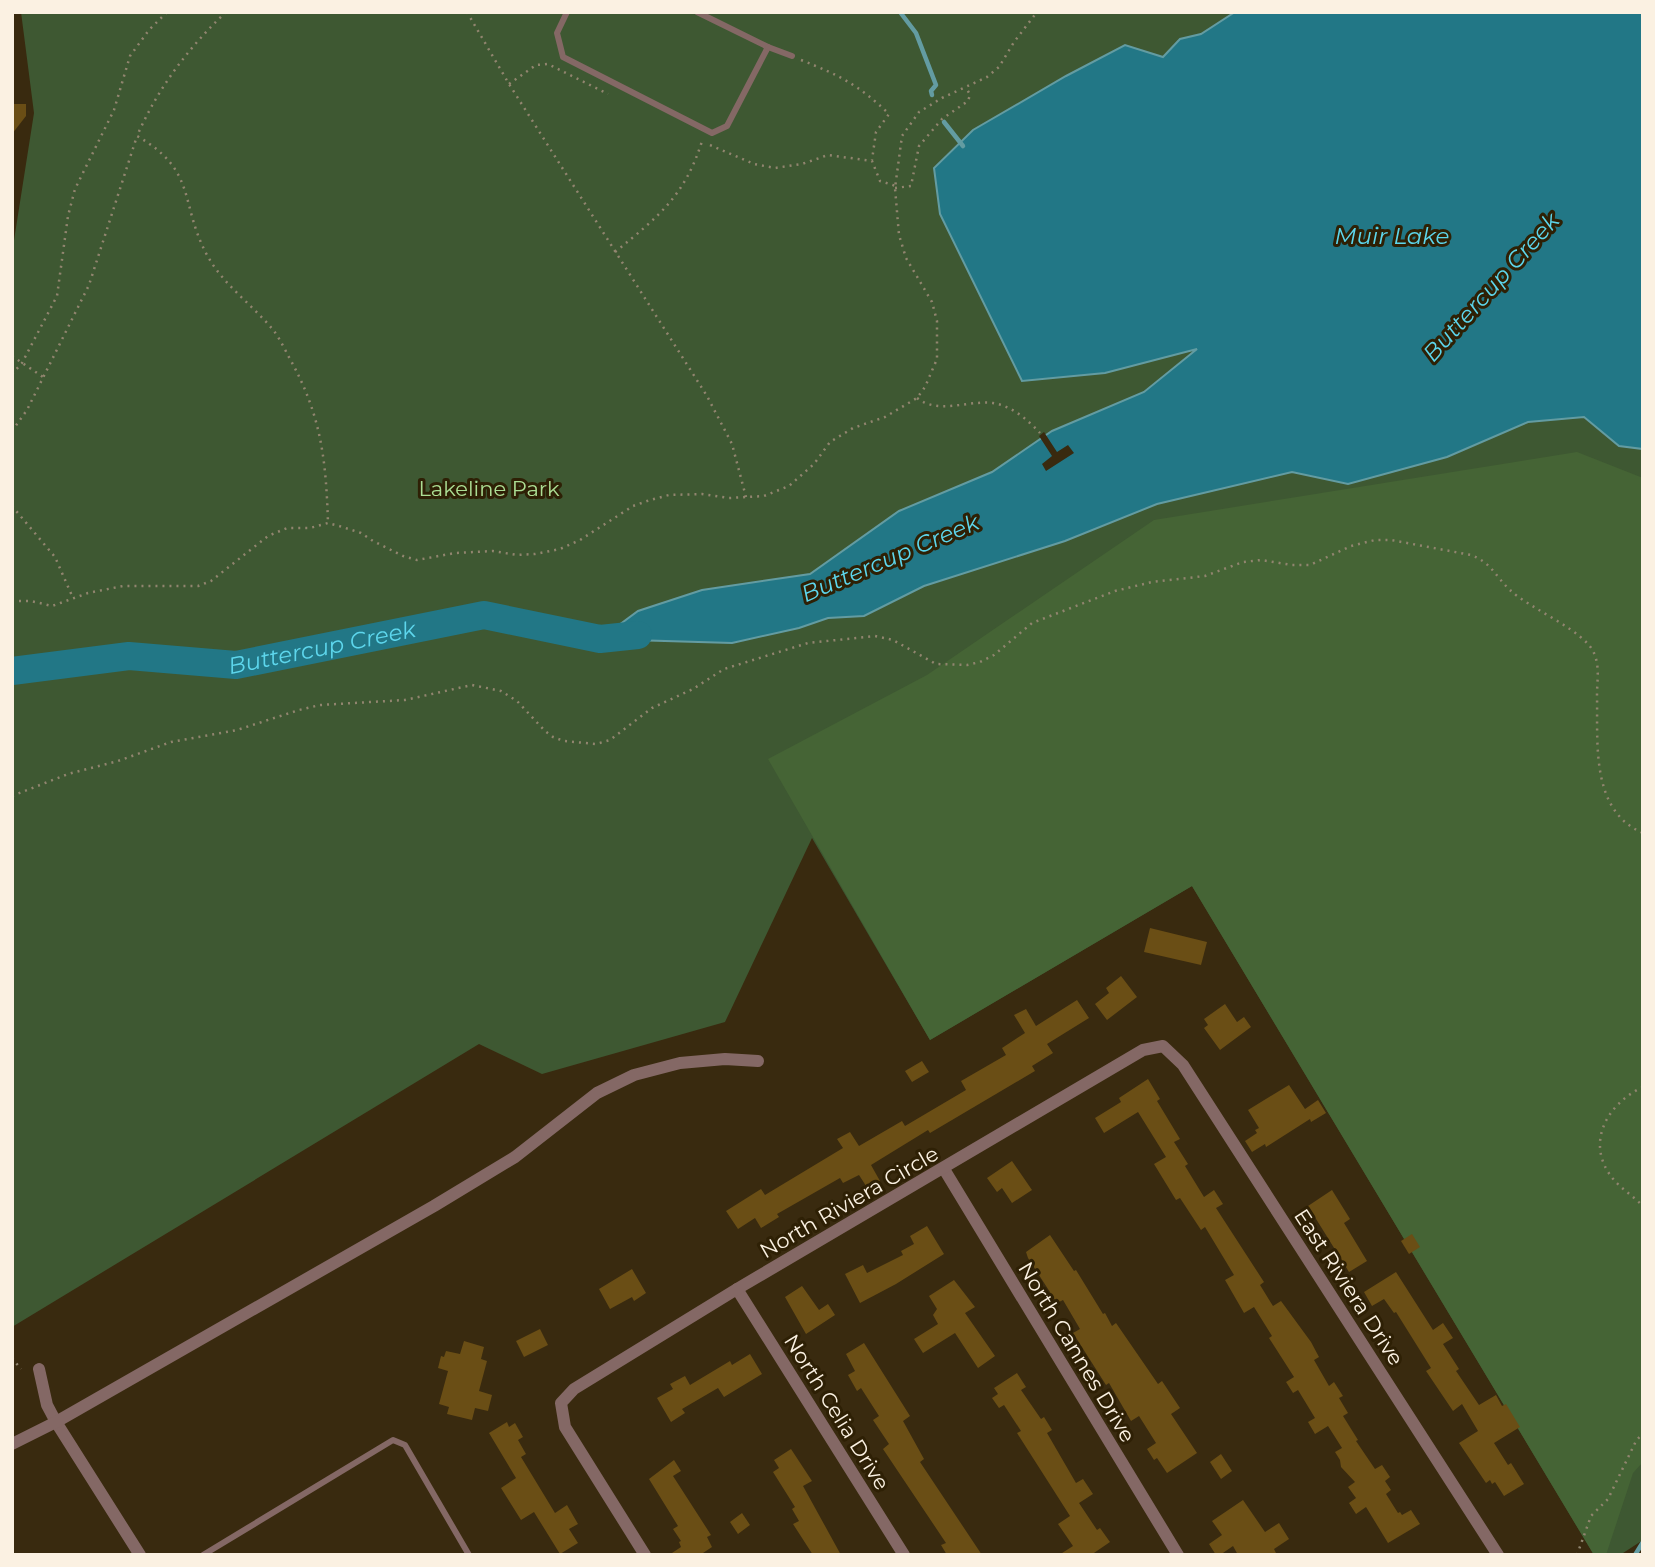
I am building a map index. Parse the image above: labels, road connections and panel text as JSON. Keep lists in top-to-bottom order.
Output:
{
  "streets": {
    "street": [
      "North Riviera Circle",
      "East Riviera Drive",
      "North Cannes Drive",
      "North Celia Drive"
    ]
  },
  "crossings": [
    ["North Riviera Circle", "East Riviera Drive"],
    ["North Riviera Circle", "North Cannes Drive"],
    ["North Riviera Circle", "North Celia Drive"]
  ],
  "water": ["Muir Lake", "Buttercup Creek"],
  "parks": ["Lakeline Park"]
}
